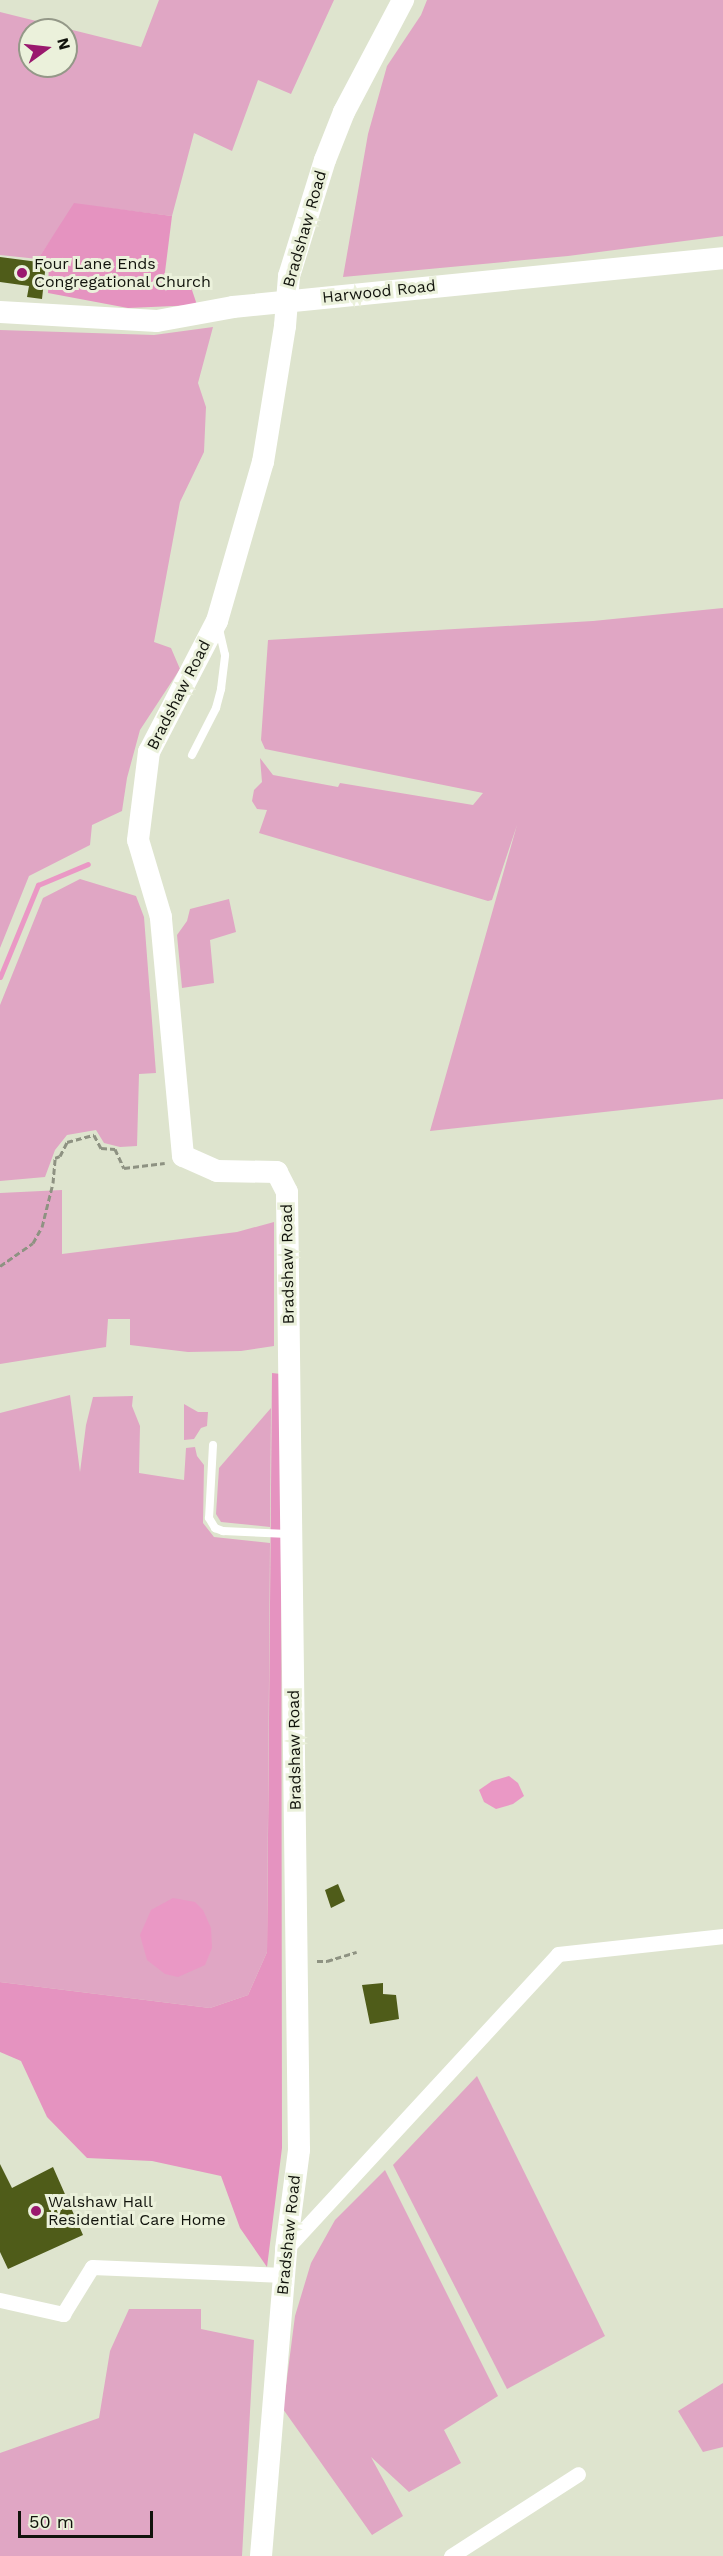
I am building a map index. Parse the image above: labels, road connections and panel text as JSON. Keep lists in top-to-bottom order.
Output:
{
  "streets": {
    "street": ["Bradshaw Road", "Harwood Road"]
  },
  "crossings": [
    ["Bradshaw Road", "Harwood Road"]
  ],
  "places": ["Four Lane Ends Congregational Church", "Walshaw Hall Residential Care Home"],
  "scale_bar": "50 m",
  "north": "right"
}
